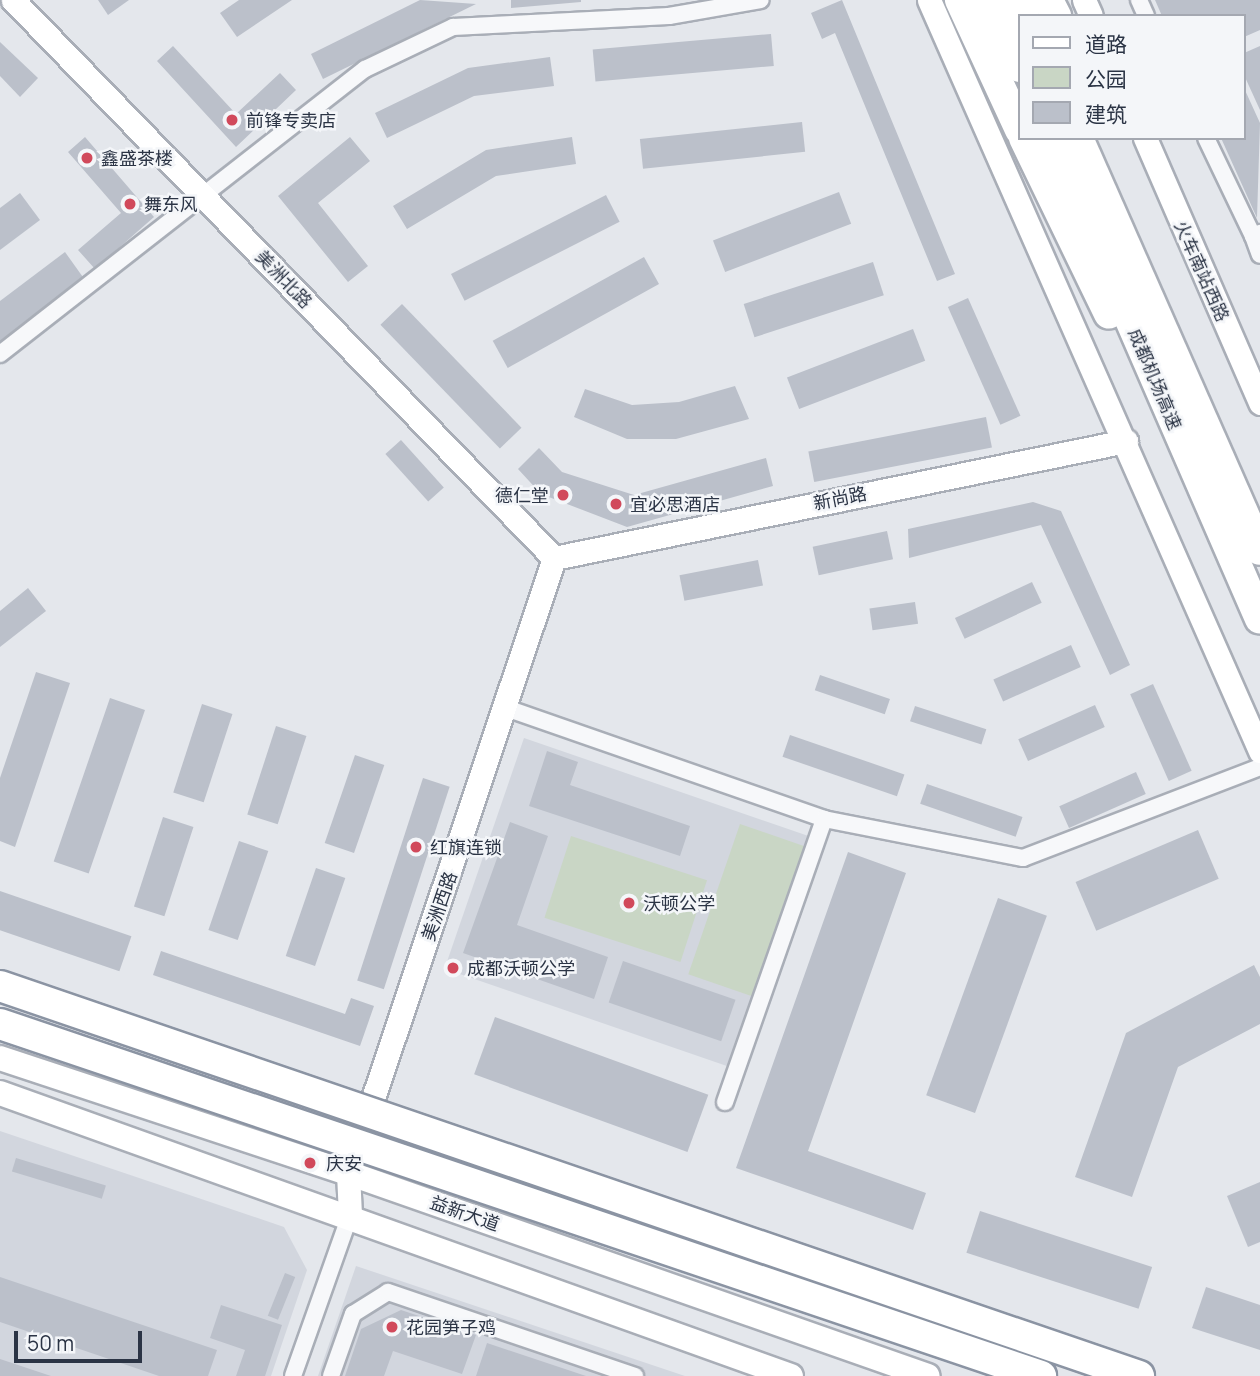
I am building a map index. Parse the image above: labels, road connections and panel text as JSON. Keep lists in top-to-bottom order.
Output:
{
  "streets": {
    "highway": ["成都机场高速"],
    "main road": ["益新大道"],
    "street": [
      "火车南站西路",
      "美洲北路",
      "新尚路",
      "美洲西路"
    ]
  },
  "crossings": [
    ["美洲北路", "新尚路"],
    ["美洲北路", "美洲西路"],
    ["新尚路", "美洲西路"],
    ["美洲西路", "益新大道"]
  ],
  "places": [
    "前锋专卖店",
    "鑫盛茶楼",
    "舞东风",
    "德仁堂",
    "宜必思酒店",
    "红旗连锁",
    "沃顿公学",
    "成都沃顿公学",
    "庆安",
    "花园笋子鸡"
  ],
  "legend": ["道路", "公园", "建筑"],
  "scale_bar": "50 m"
}
